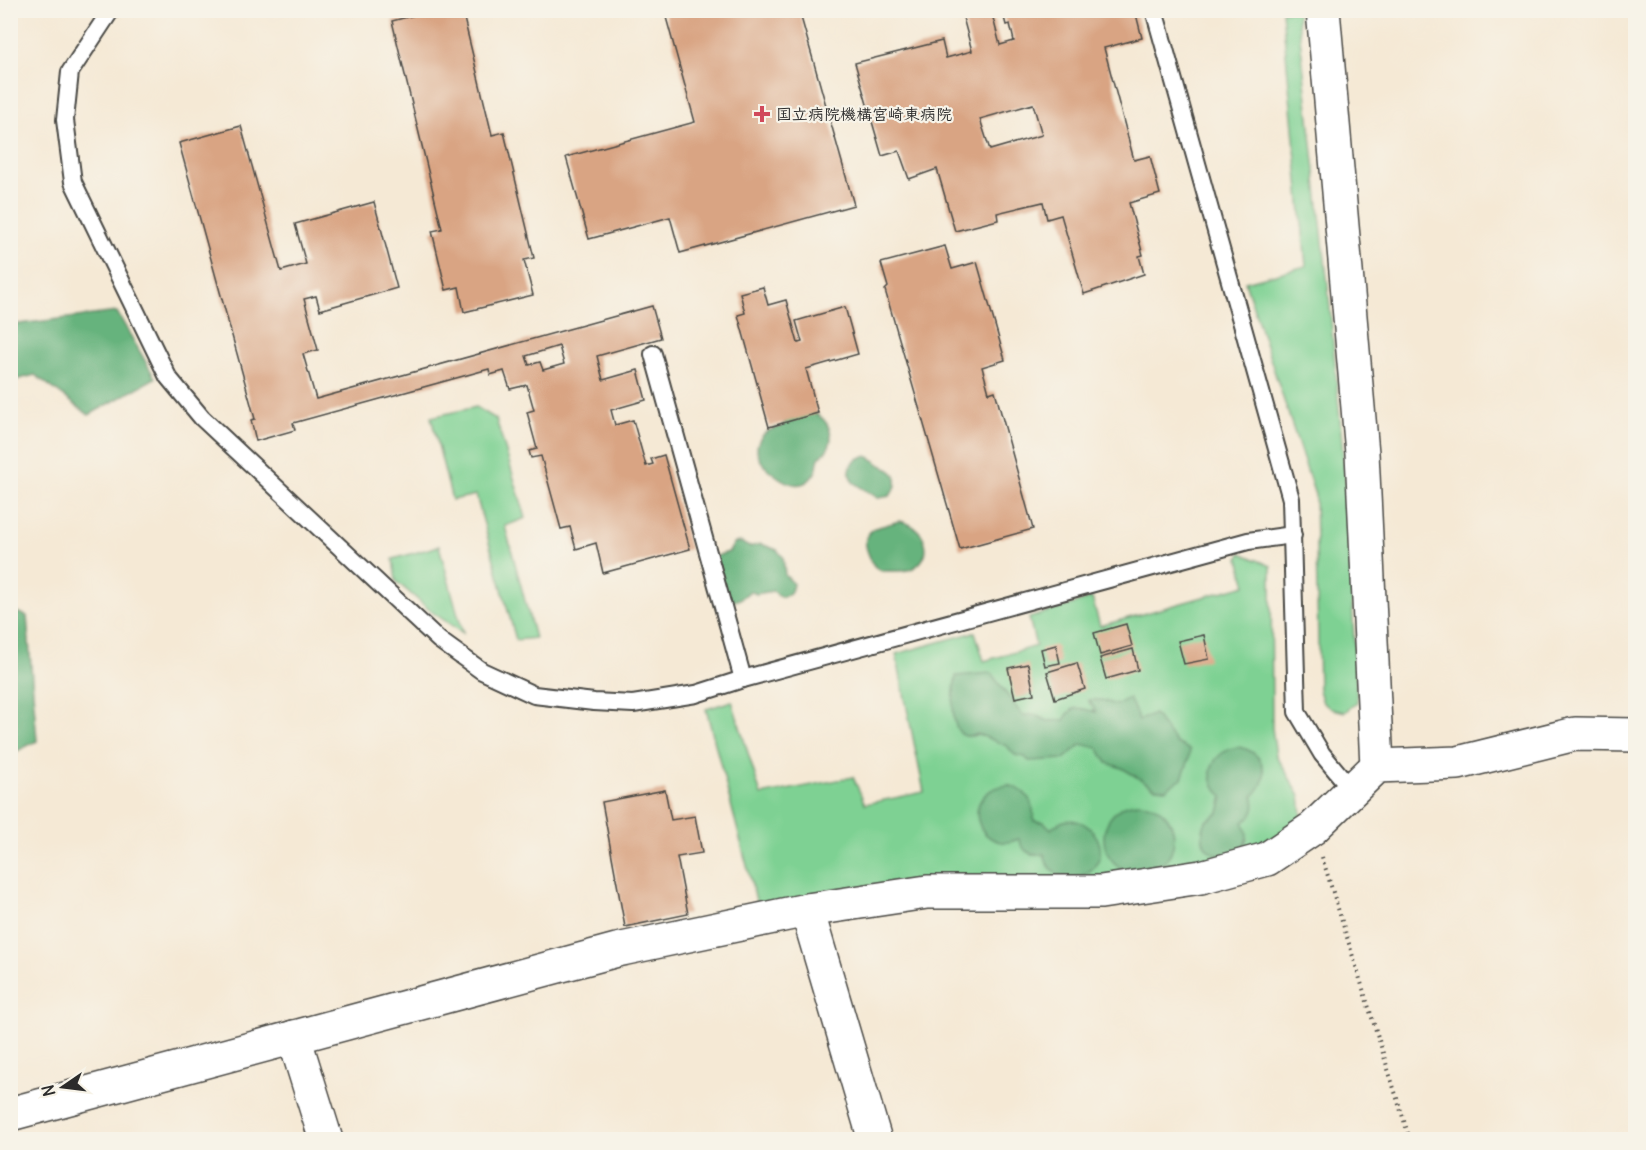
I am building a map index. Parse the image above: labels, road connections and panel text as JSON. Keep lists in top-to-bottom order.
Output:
{
  "places": {
    "health": ["国立病院機構宮崎東病院"]
  },
  "north": "left"
}
